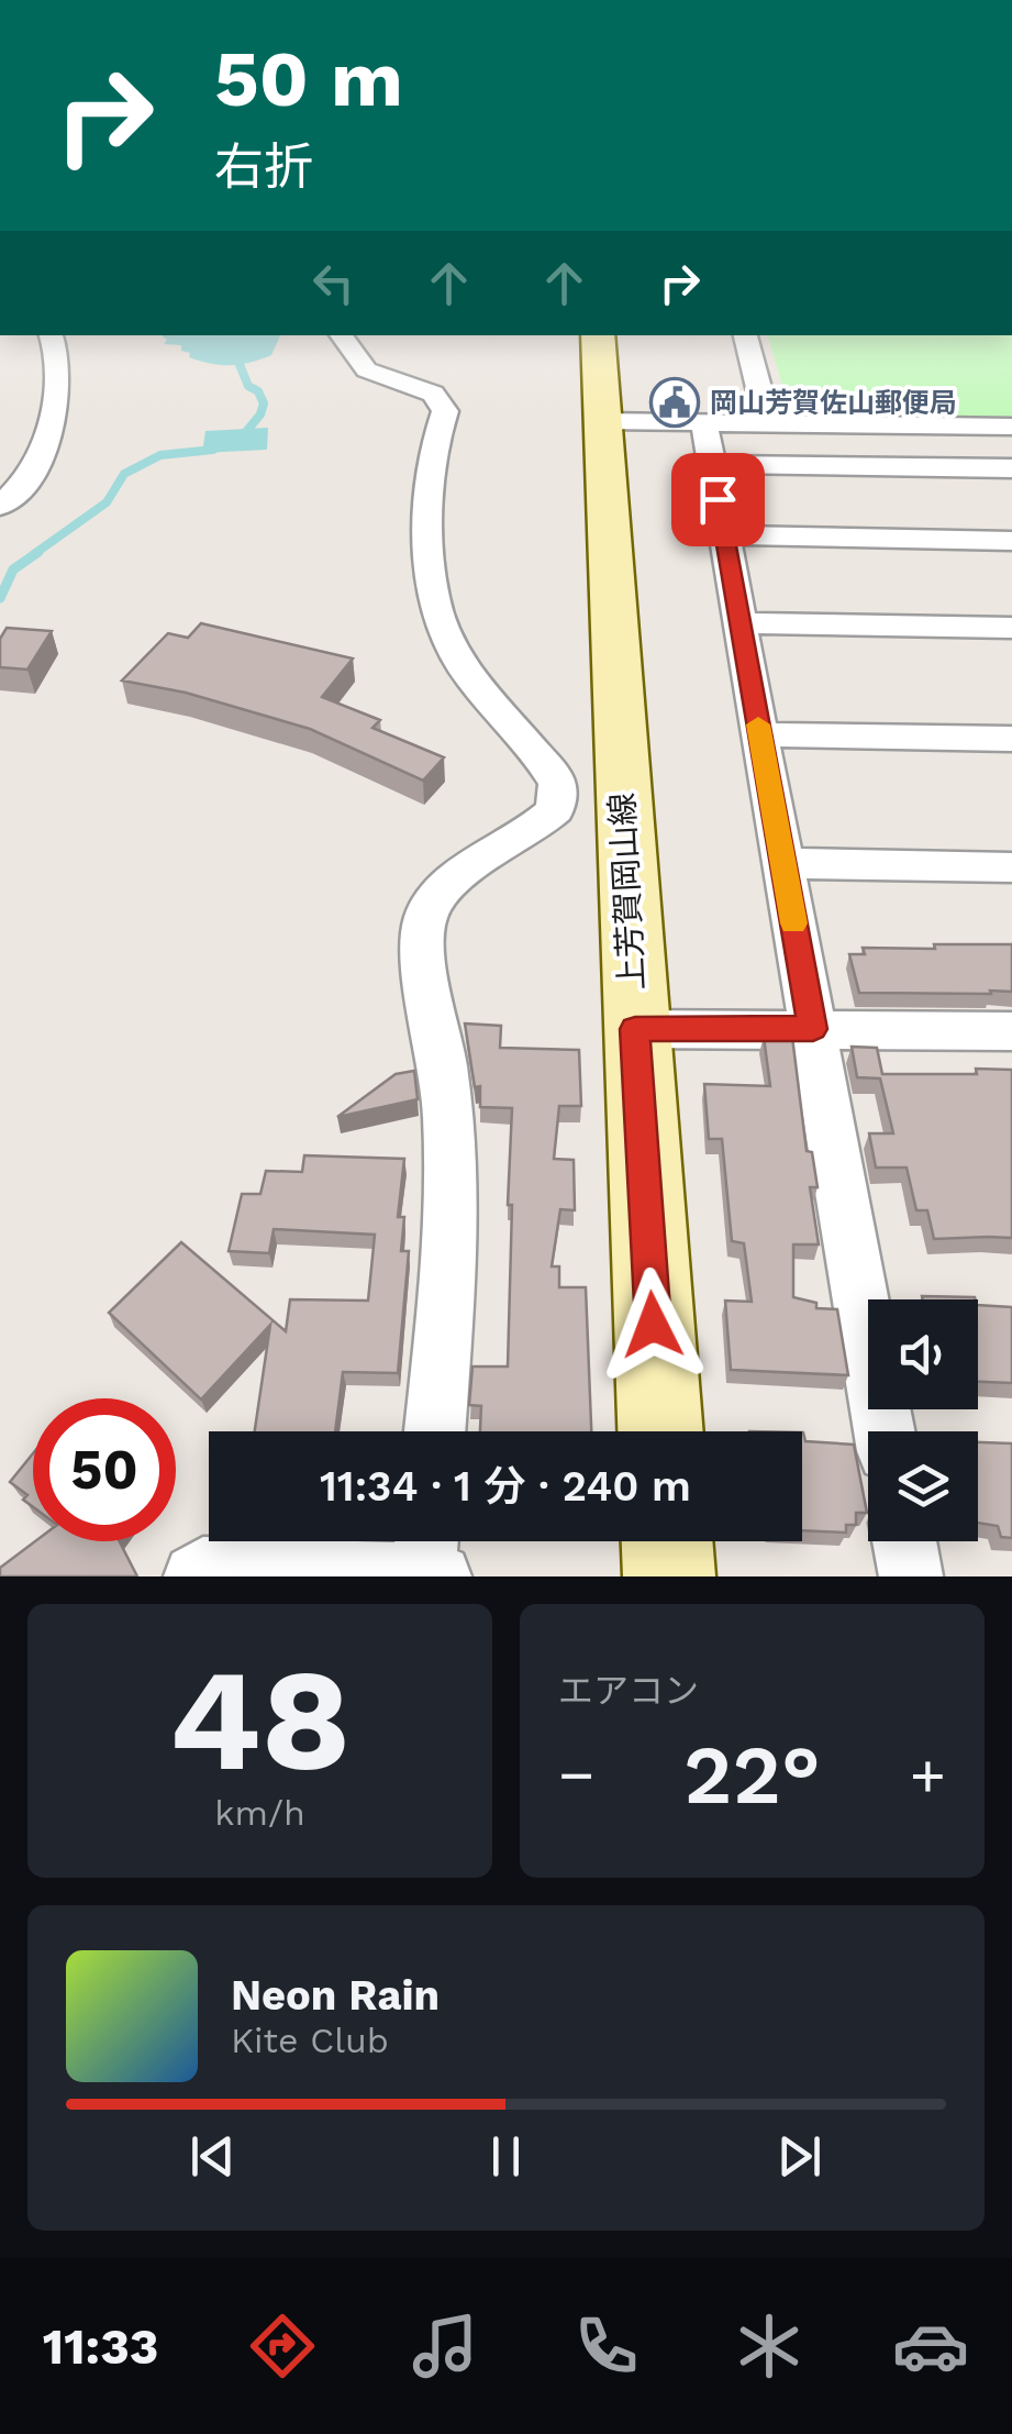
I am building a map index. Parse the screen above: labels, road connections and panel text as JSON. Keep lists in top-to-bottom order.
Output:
{
  "streets": {
    "main road": ["上芳賀岡山線"]
  },
  "places": {
    "public building": ["岡山芳賀佐山郵便局"]
  },
  "page": {
    "turn": ["50 m", "右折"],
    "limit": "50",
    "trip": "11:34 · 1 分 · 240 m",
    "tile": [
      ["48", "km/h"],
      "エアコン"
    ],
    "heat": ["−", "22°", "+"],
    "song": ["Neon Rain", "Kite Club"],
    "tabs": "11:33"
  }
}
